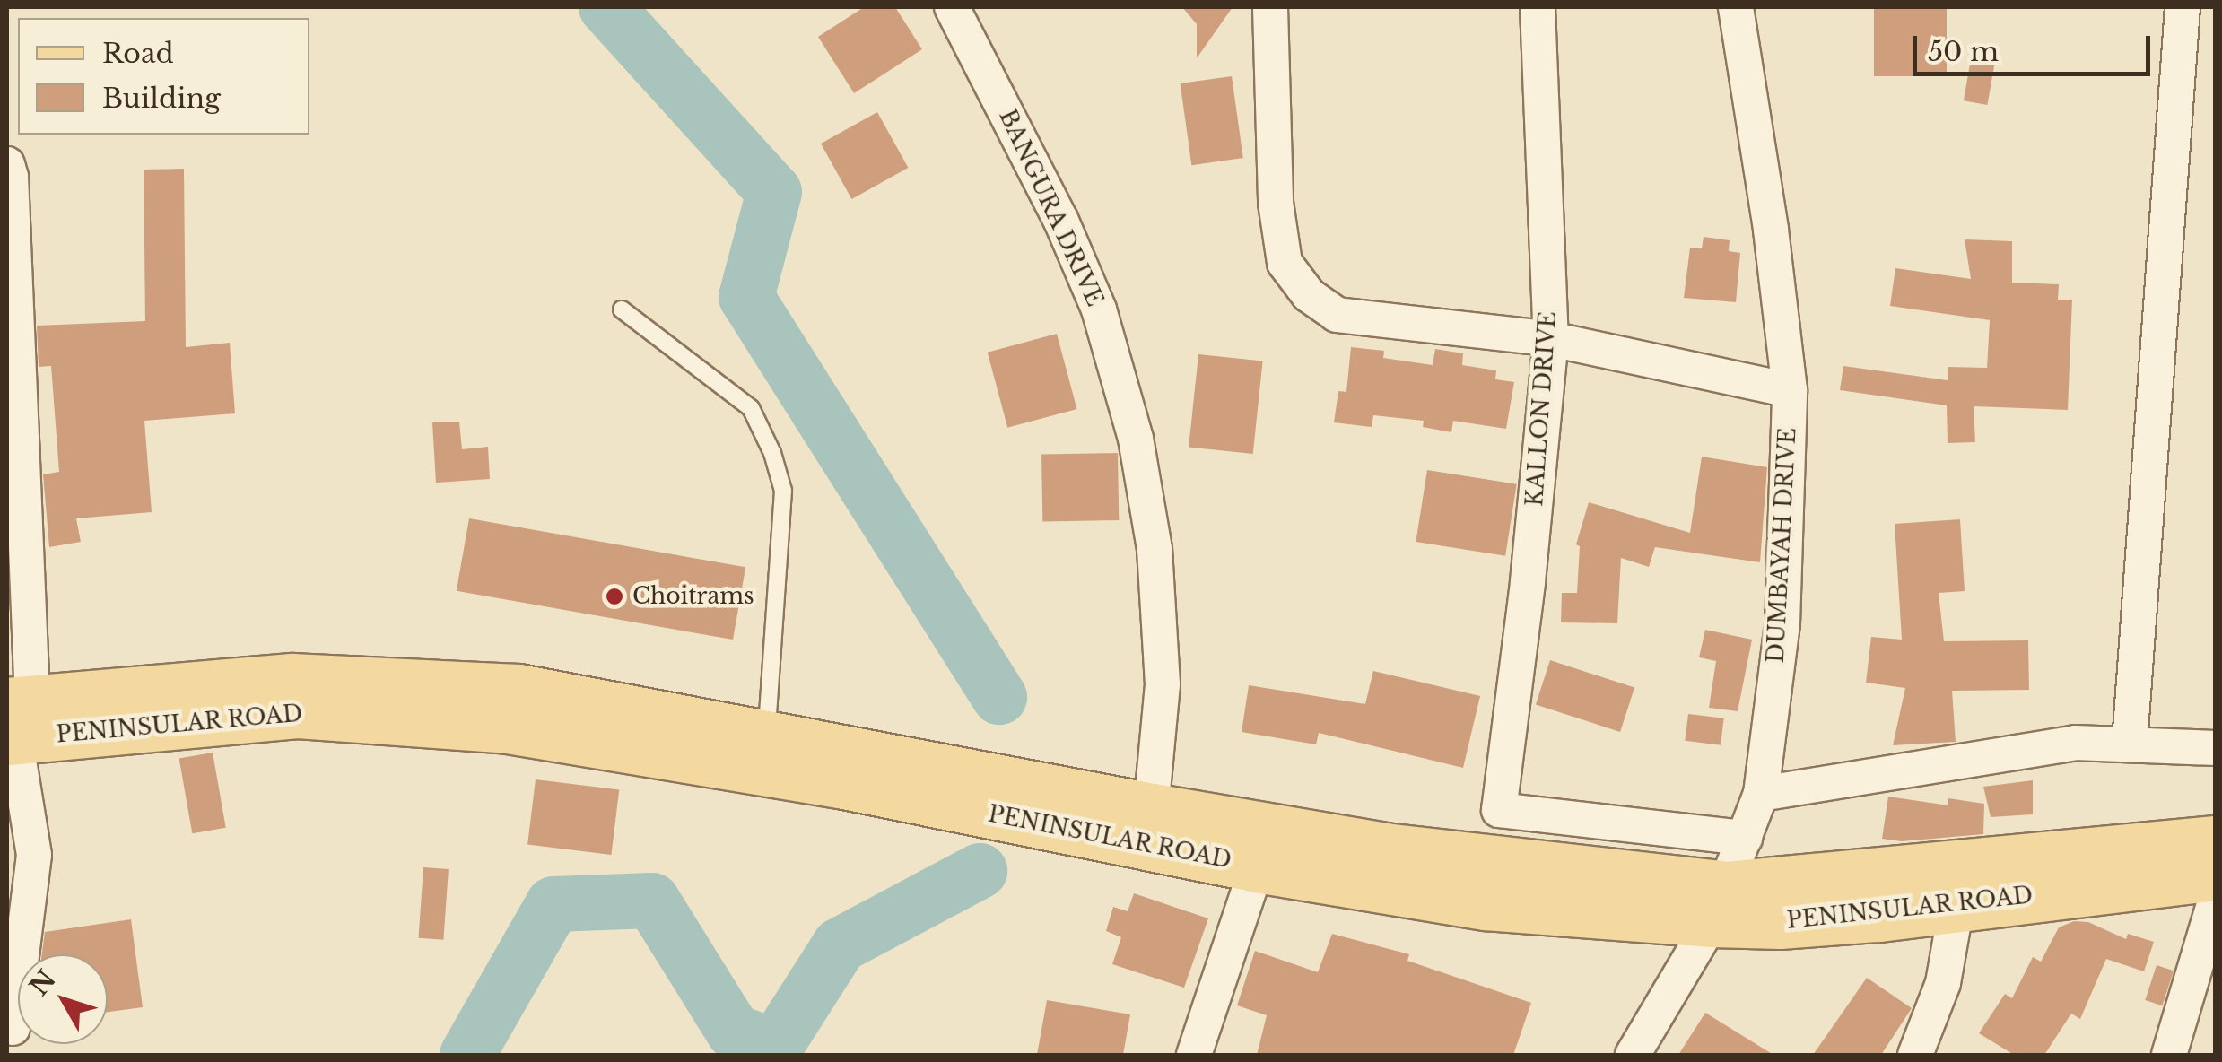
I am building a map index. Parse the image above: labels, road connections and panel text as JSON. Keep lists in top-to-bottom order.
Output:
{
  "streets": {
    "main road": ["PENINSULAR ROAD"],
    "street": ["BANGURA DRIVE", "KALLON DRIVE", "DUMBAYAH DRIVE"]
  },
  "crossings": [
    ["BANGURA DRIVE", "PENINSULAR ROAD"],
    ["KALLON DRIVE", "DUMBAYAH DRIVE"],
    ["DUMBAYAH DRIVE", "PENINSULAR ROAD"]
  ],
  "places": ["Choitrams"],
  "legend": ["Road", "Building"],
  "scale_bar": "50 m",
  "north": "top left"
}
